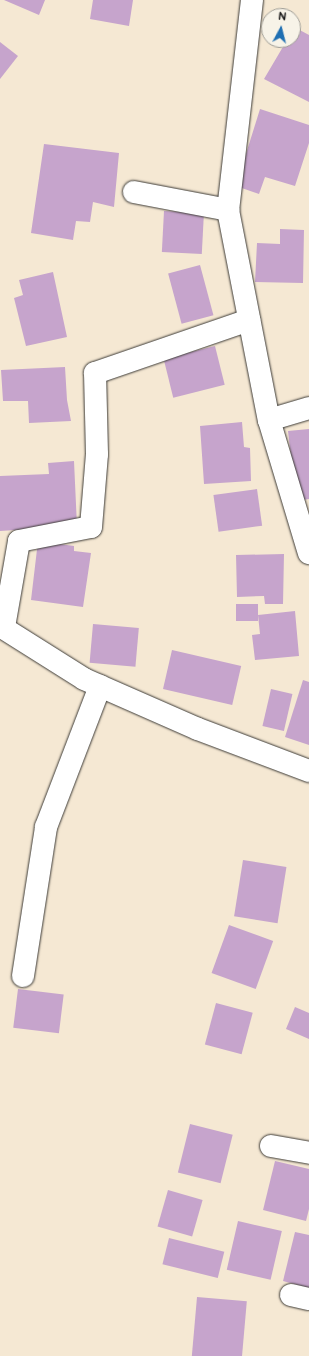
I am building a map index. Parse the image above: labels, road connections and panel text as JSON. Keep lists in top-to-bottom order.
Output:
{
  "north": "top"
}
